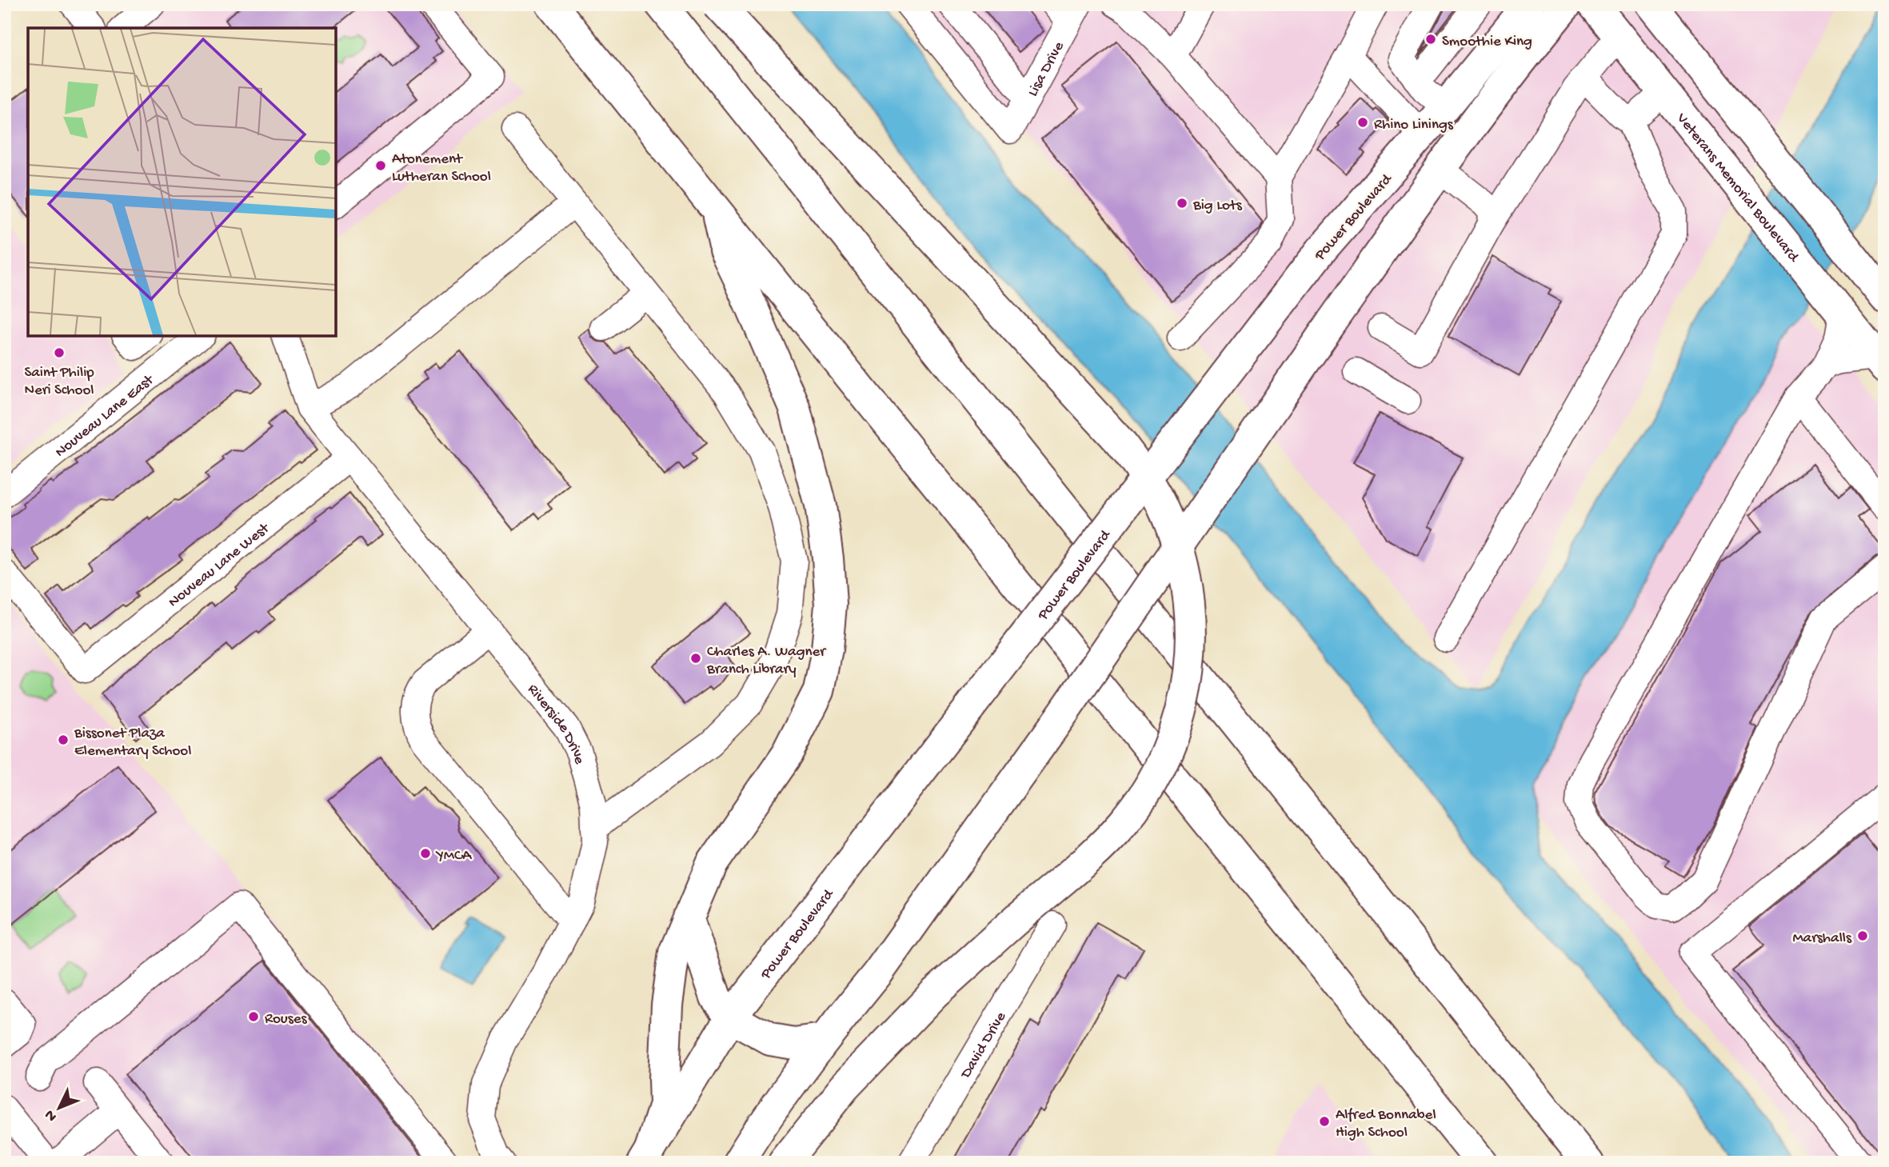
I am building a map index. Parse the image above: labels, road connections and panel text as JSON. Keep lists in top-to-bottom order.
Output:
{
  "streets": {
    "main road": ["Veterans Memorial Boulevard", "Power Boulevard"],
    "street": [
      "Lisa Drive",
      "Nouveau Lane East",
      "Nouveau Lane West",
      "Riverside Drive",
      "David Drive"
    ]
  },
  "crossings": [
    ["Nouveau Lane West", "Riverside Drive"]
  ],
  "places": [
    "Smoothie King",
    "Rhino Linings",
    "Atonement Lutheran School",
    "Big Lots",
    "Saint Philip Neri School",
    "Charles A. Wagner Branch Library",
    "Bissonet Plaza Elementary School",
    "YMCA",
    "Marshalls",
    "Rouses",
    "Alfred Bonnabel High School"
  ],
  "north": "bottom left"
}
